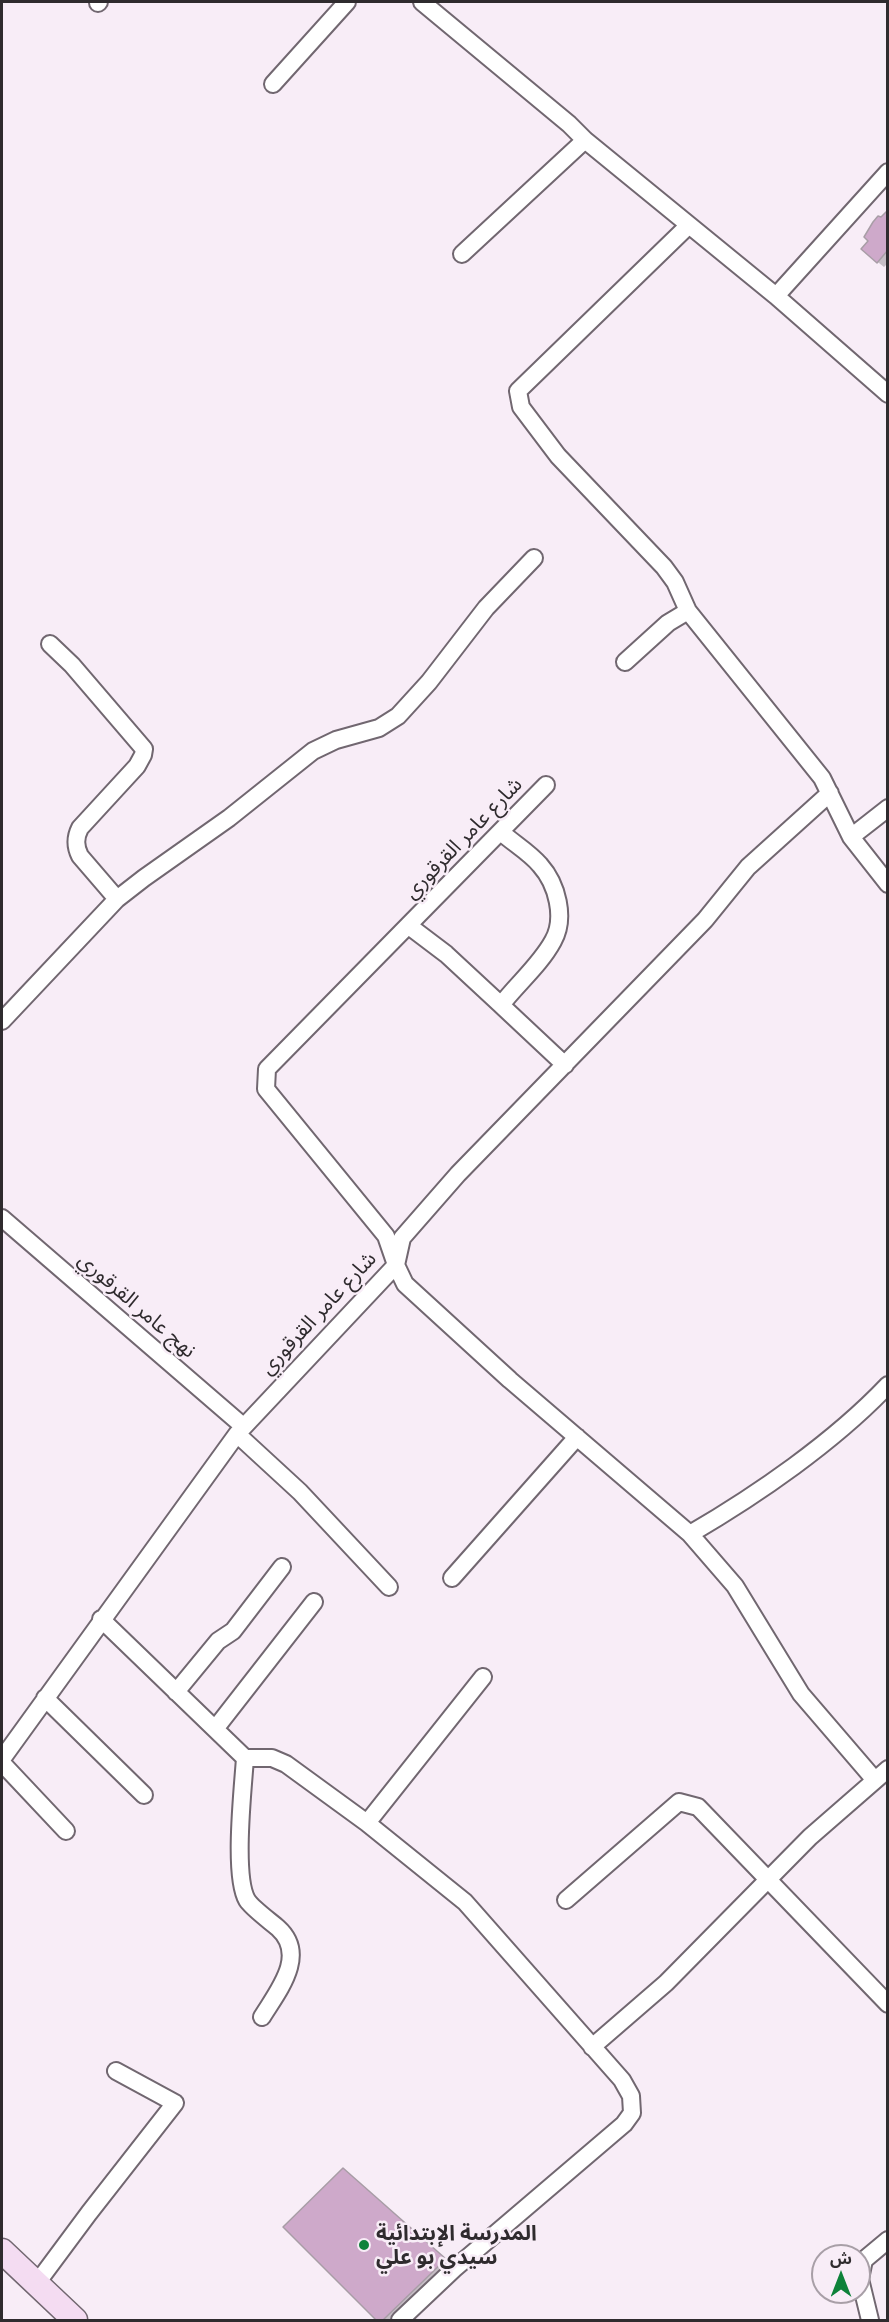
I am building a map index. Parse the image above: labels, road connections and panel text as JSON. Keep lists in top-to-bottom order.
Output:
{
  "streets": {
    "street": ["شارع عامر القرقوري", "نهج عامر القرقوري"]
  },
  "crossings": [
    ["شارع عامر القرقوري", "نهج عامر القرقوري"]
  ],
  "places": ["المدرسة الإبتدائية سيدي بو علي"],
  "north": "top"
}
